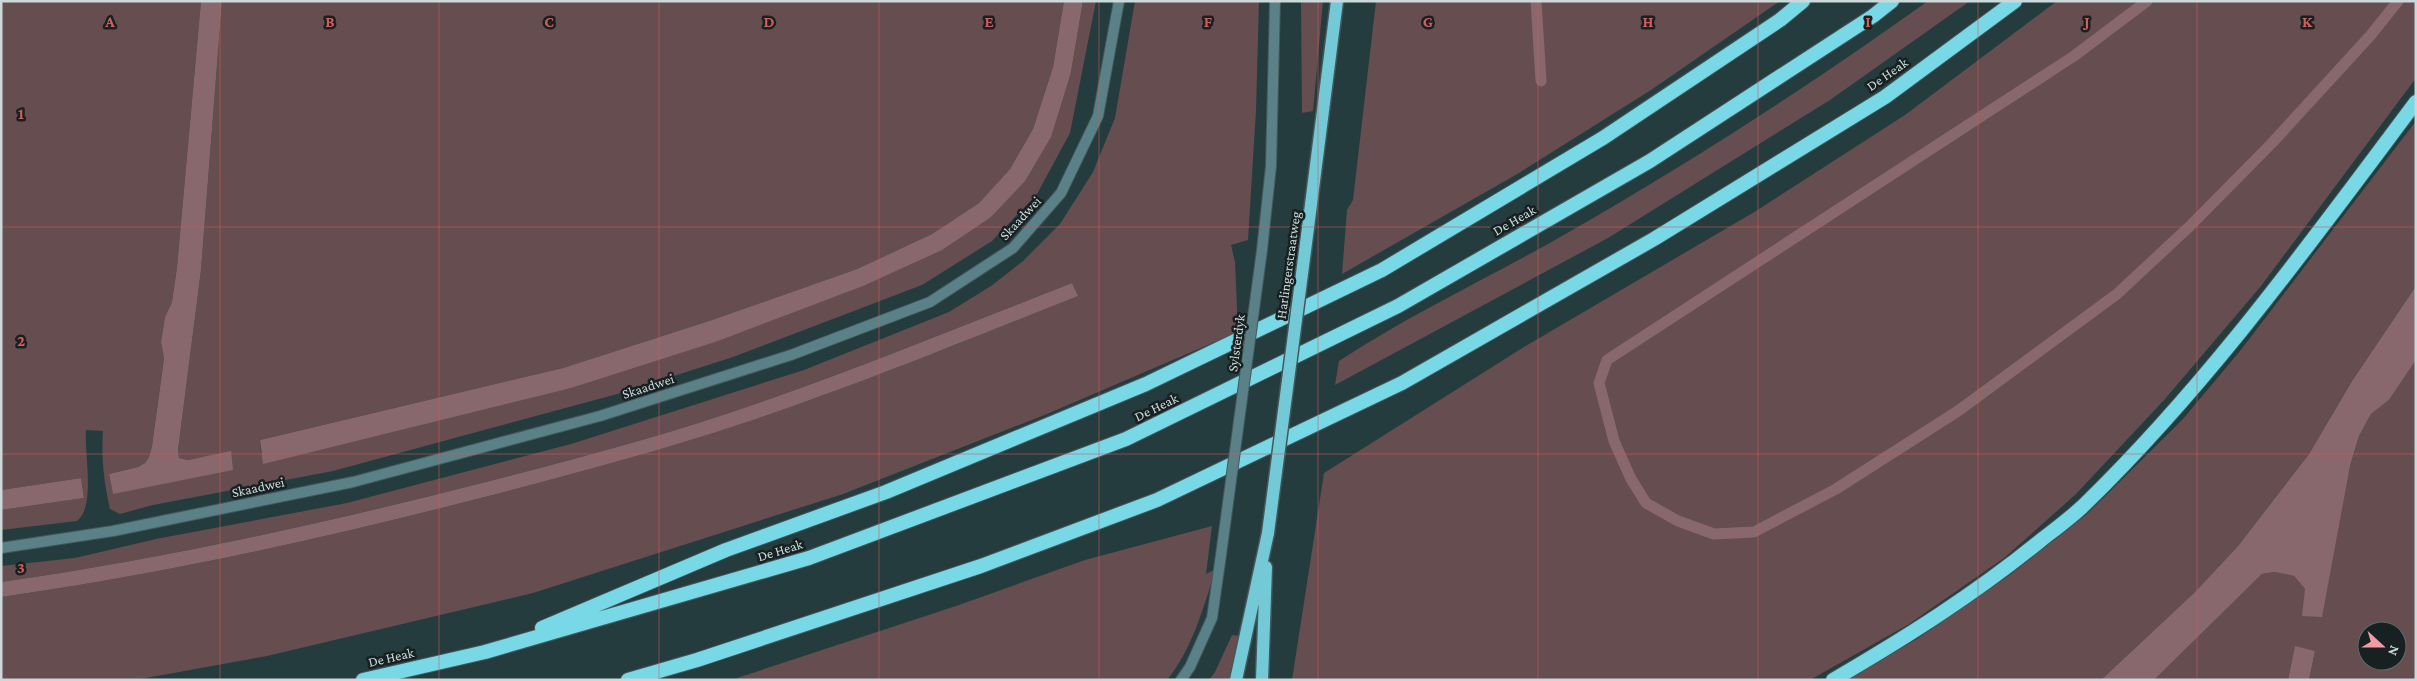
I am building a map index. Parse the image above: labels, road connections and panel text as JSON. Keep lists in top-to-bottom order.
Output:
{
  "streets": {
    "highway": ["De Heak"],
    "main road": ["Harlingerstraatweg"],
    "street": ["Skaadwei", "Sylsterdyk"]
  },
  "north": "right",
  "grid": {
    "columns": [
      "A",
      "B",
      "C",
      "D",
      "E",
      "F",
      "G",
      "H",
      "I",
      "J",
      "K"
    ],
    "rows": ["1", "2", "3"]
  }
}
